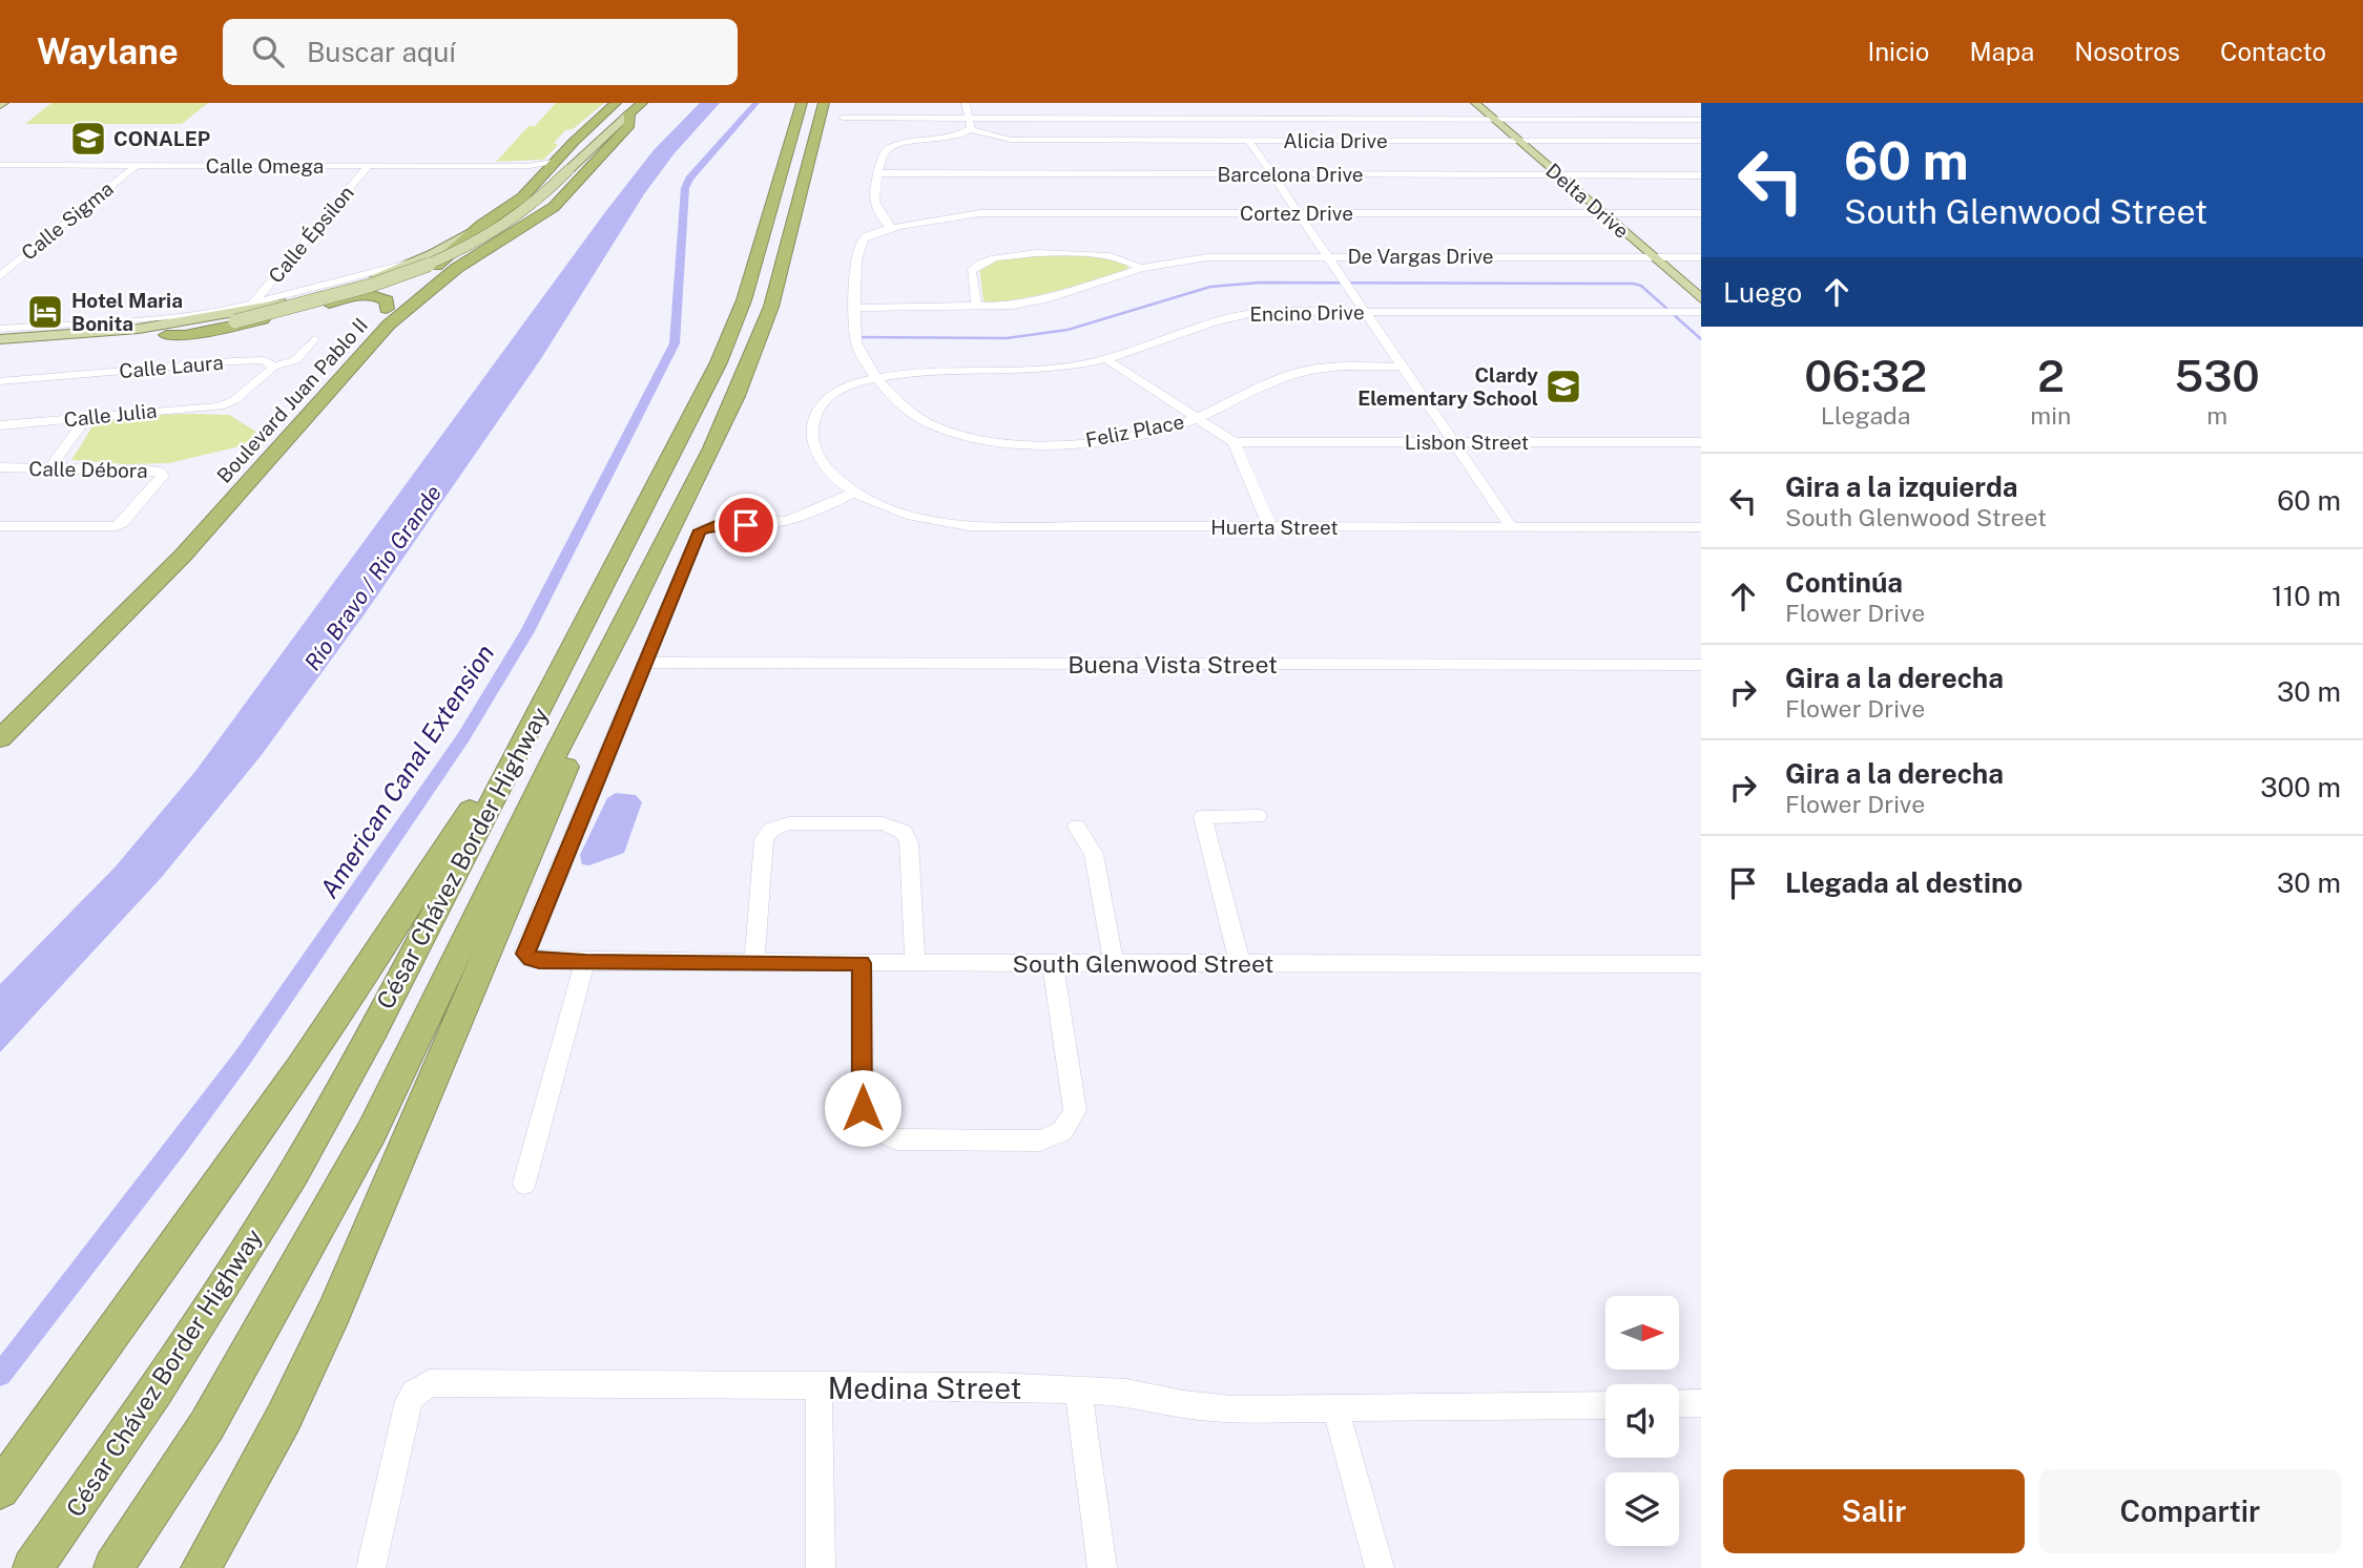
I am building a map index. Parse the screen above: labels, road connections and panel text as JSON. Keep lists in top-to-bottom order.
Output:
{
  "streets": {
    "highway": ["Boulevard Juan Pablo II", "César Chávez Border Highway"],
    "main road": ["Delta Drive"],
    "street": [
      "Alicia Drive",
      "Calle Omega",
      "Barcelona Drive",
      "Cortez Drive",
      "Calle Sigma",
      "Calle Épsilon",
      "De Vargas Drive",
      "Encino Drive",
      "Calle Laura",
      "Calle Julia",
      "Feliz Place",
      "Lisbon Street",
      "Calle Débora",
      "Huerta Street",
      "Buena Vista Street",
      "South Glenwood Street",
      "Medina Street"
    ]
  },
  "crossings": [
    ["Alicia Drive", "Delta Drive"],
    ["Calle Omega", "Calle Sigma"],
    ["Calle Omega", "Calle Épsilon"],
    ["Calle Omega", "Boulevard Juan Pablo II"],
    ["Barcelona Drive", "Delta Drive"],
    ["Delta Drive", "Cortez Drive"],
    ["Delta Drive", "De Vargas Drive"],
    ["Cortez Drive", "De Vargas Drive"],
    ["Cortez Drive", "Feliz Place"],
    ["De Vargas Drive", "Feliz Place"],
    ["Encino Drive", "Feliz Place"],
    ["Encino Drive", "Huerta Street"],
    ["Calle Laura", "Calle Julia"],
    ["Feliz Place", "Huerta Street"],
    ["Buena Vista Street", "South Glenwood Street"]
  ],
  "water": ["Río Bravo / Rio Grande", "American Canal Extension"],
  "places": {
    "school or university": ["CONALEP", "Clardy Elementary School"],
    "hotel": ["Hotel Maria Bonita"]
  },
  "north": "right",
  "page": {
    "header": "Waylane",
    "search": "Buscar aquí",
    "nav": [
      "Inicio",
      "Mapa",
      "Nosotros",
      "Contacto"
    ],
    "turn": ["60 m", "South Glenwood Street"],
    "then": "Luego",
    "eta": [
      "06:32",
      "Llegada",
      "2",
      "min",
      "530",
      "m"
    ],
    "list": [
      {
        "name": "Gira a la izquierda",
        "note": "South Glenwood Street",
        "value": "60 m"
      },
      {
        "name": "Continúa",
        "note": "Flower Drive",
        "value": "110 m"
      },
      {
        "name": "Gira a la derecha",
        "note": "Flower Drive",
        "value": "30 m"
      },
      {
        "name": "Gira a la derecha",
        "note": "Flower Drive",
        "value": "300 m"
      },
      {
        "name": "Llegada al destino",
        "value": "30 m"
      }
    ],
    "buttons": ["Salir", "Compartir"]
  }
}
